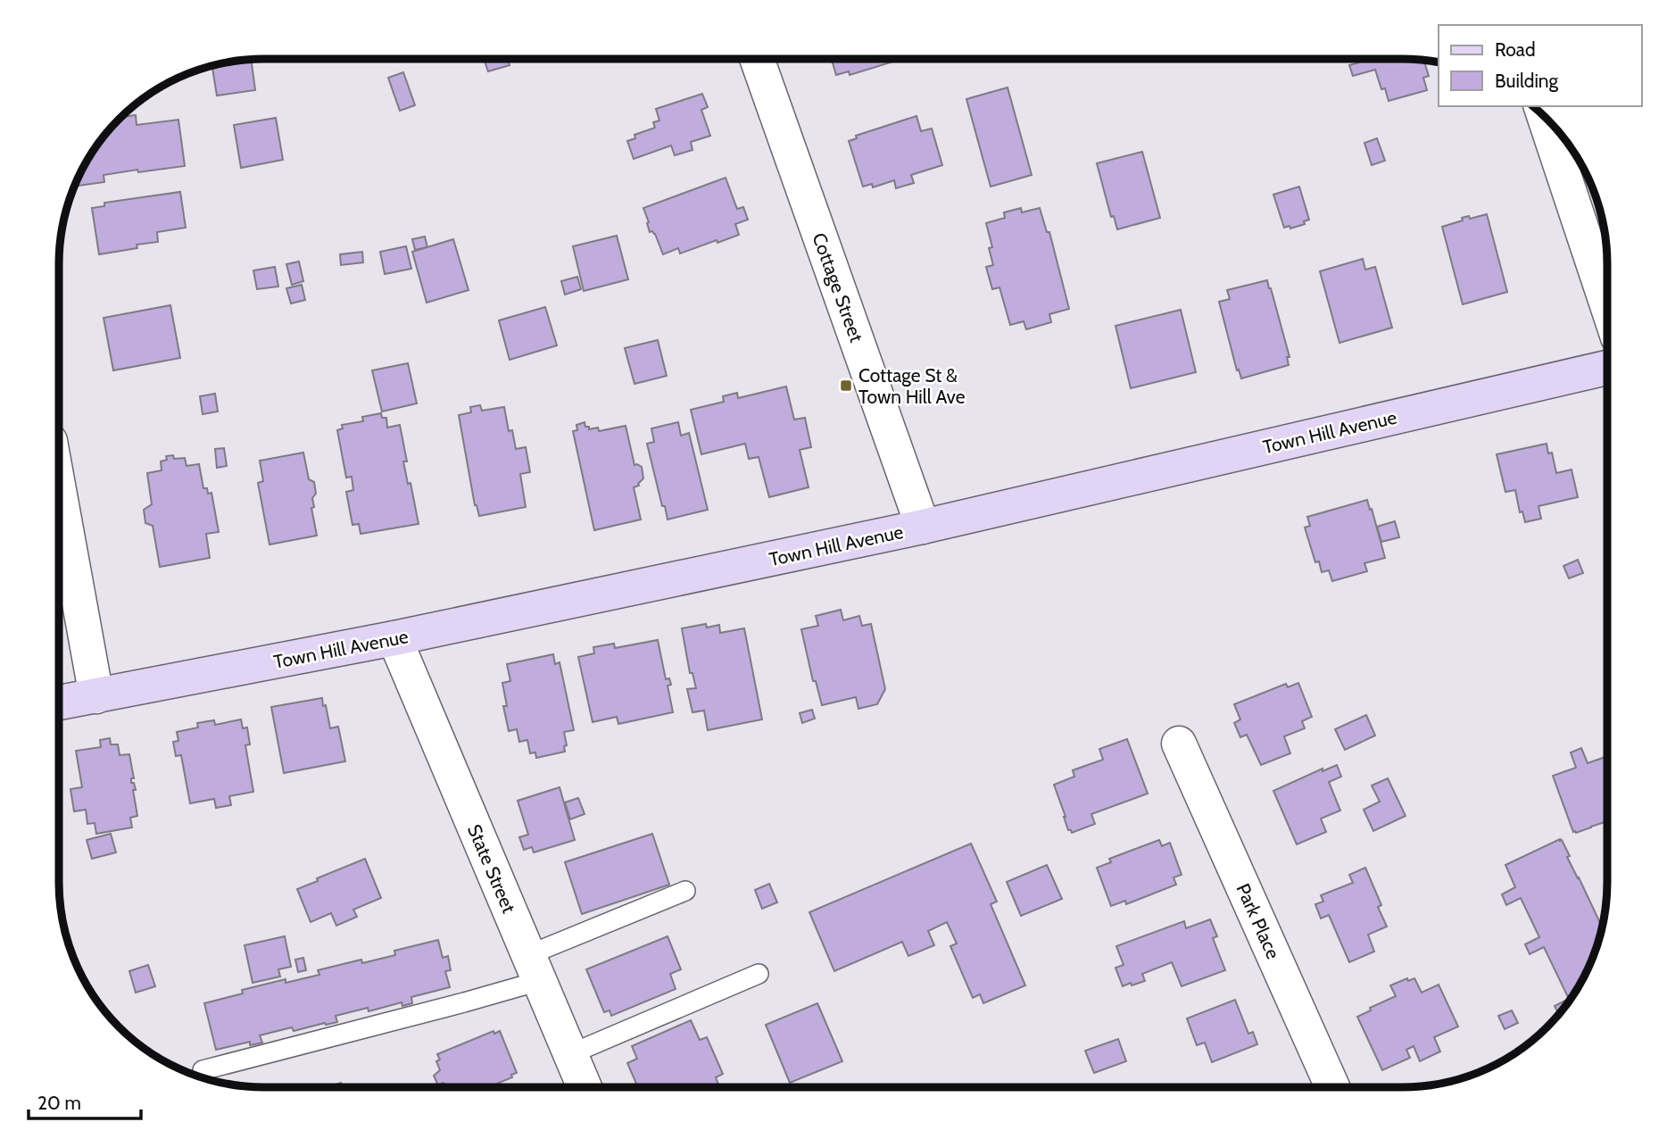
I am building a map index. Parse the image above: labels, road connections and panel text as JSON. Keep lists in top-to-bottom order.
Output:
{
  "streets": {
    "street": [
      "Cottage Street",
      "Town Hill Avenue",
      "State Street",
      "Park Place"
    ]
  },
  "crossings": [
    ["Cottage Street", "Town Hill Avenue"],
    ["Town Hill Avenue", "State Street"]
  ],
  "places": {
    "transit": ["Cottage St & Town Hill Ave"]
  },
  "legend": ["Road", "Building"],
  "scale_bar": "20 m"
}
